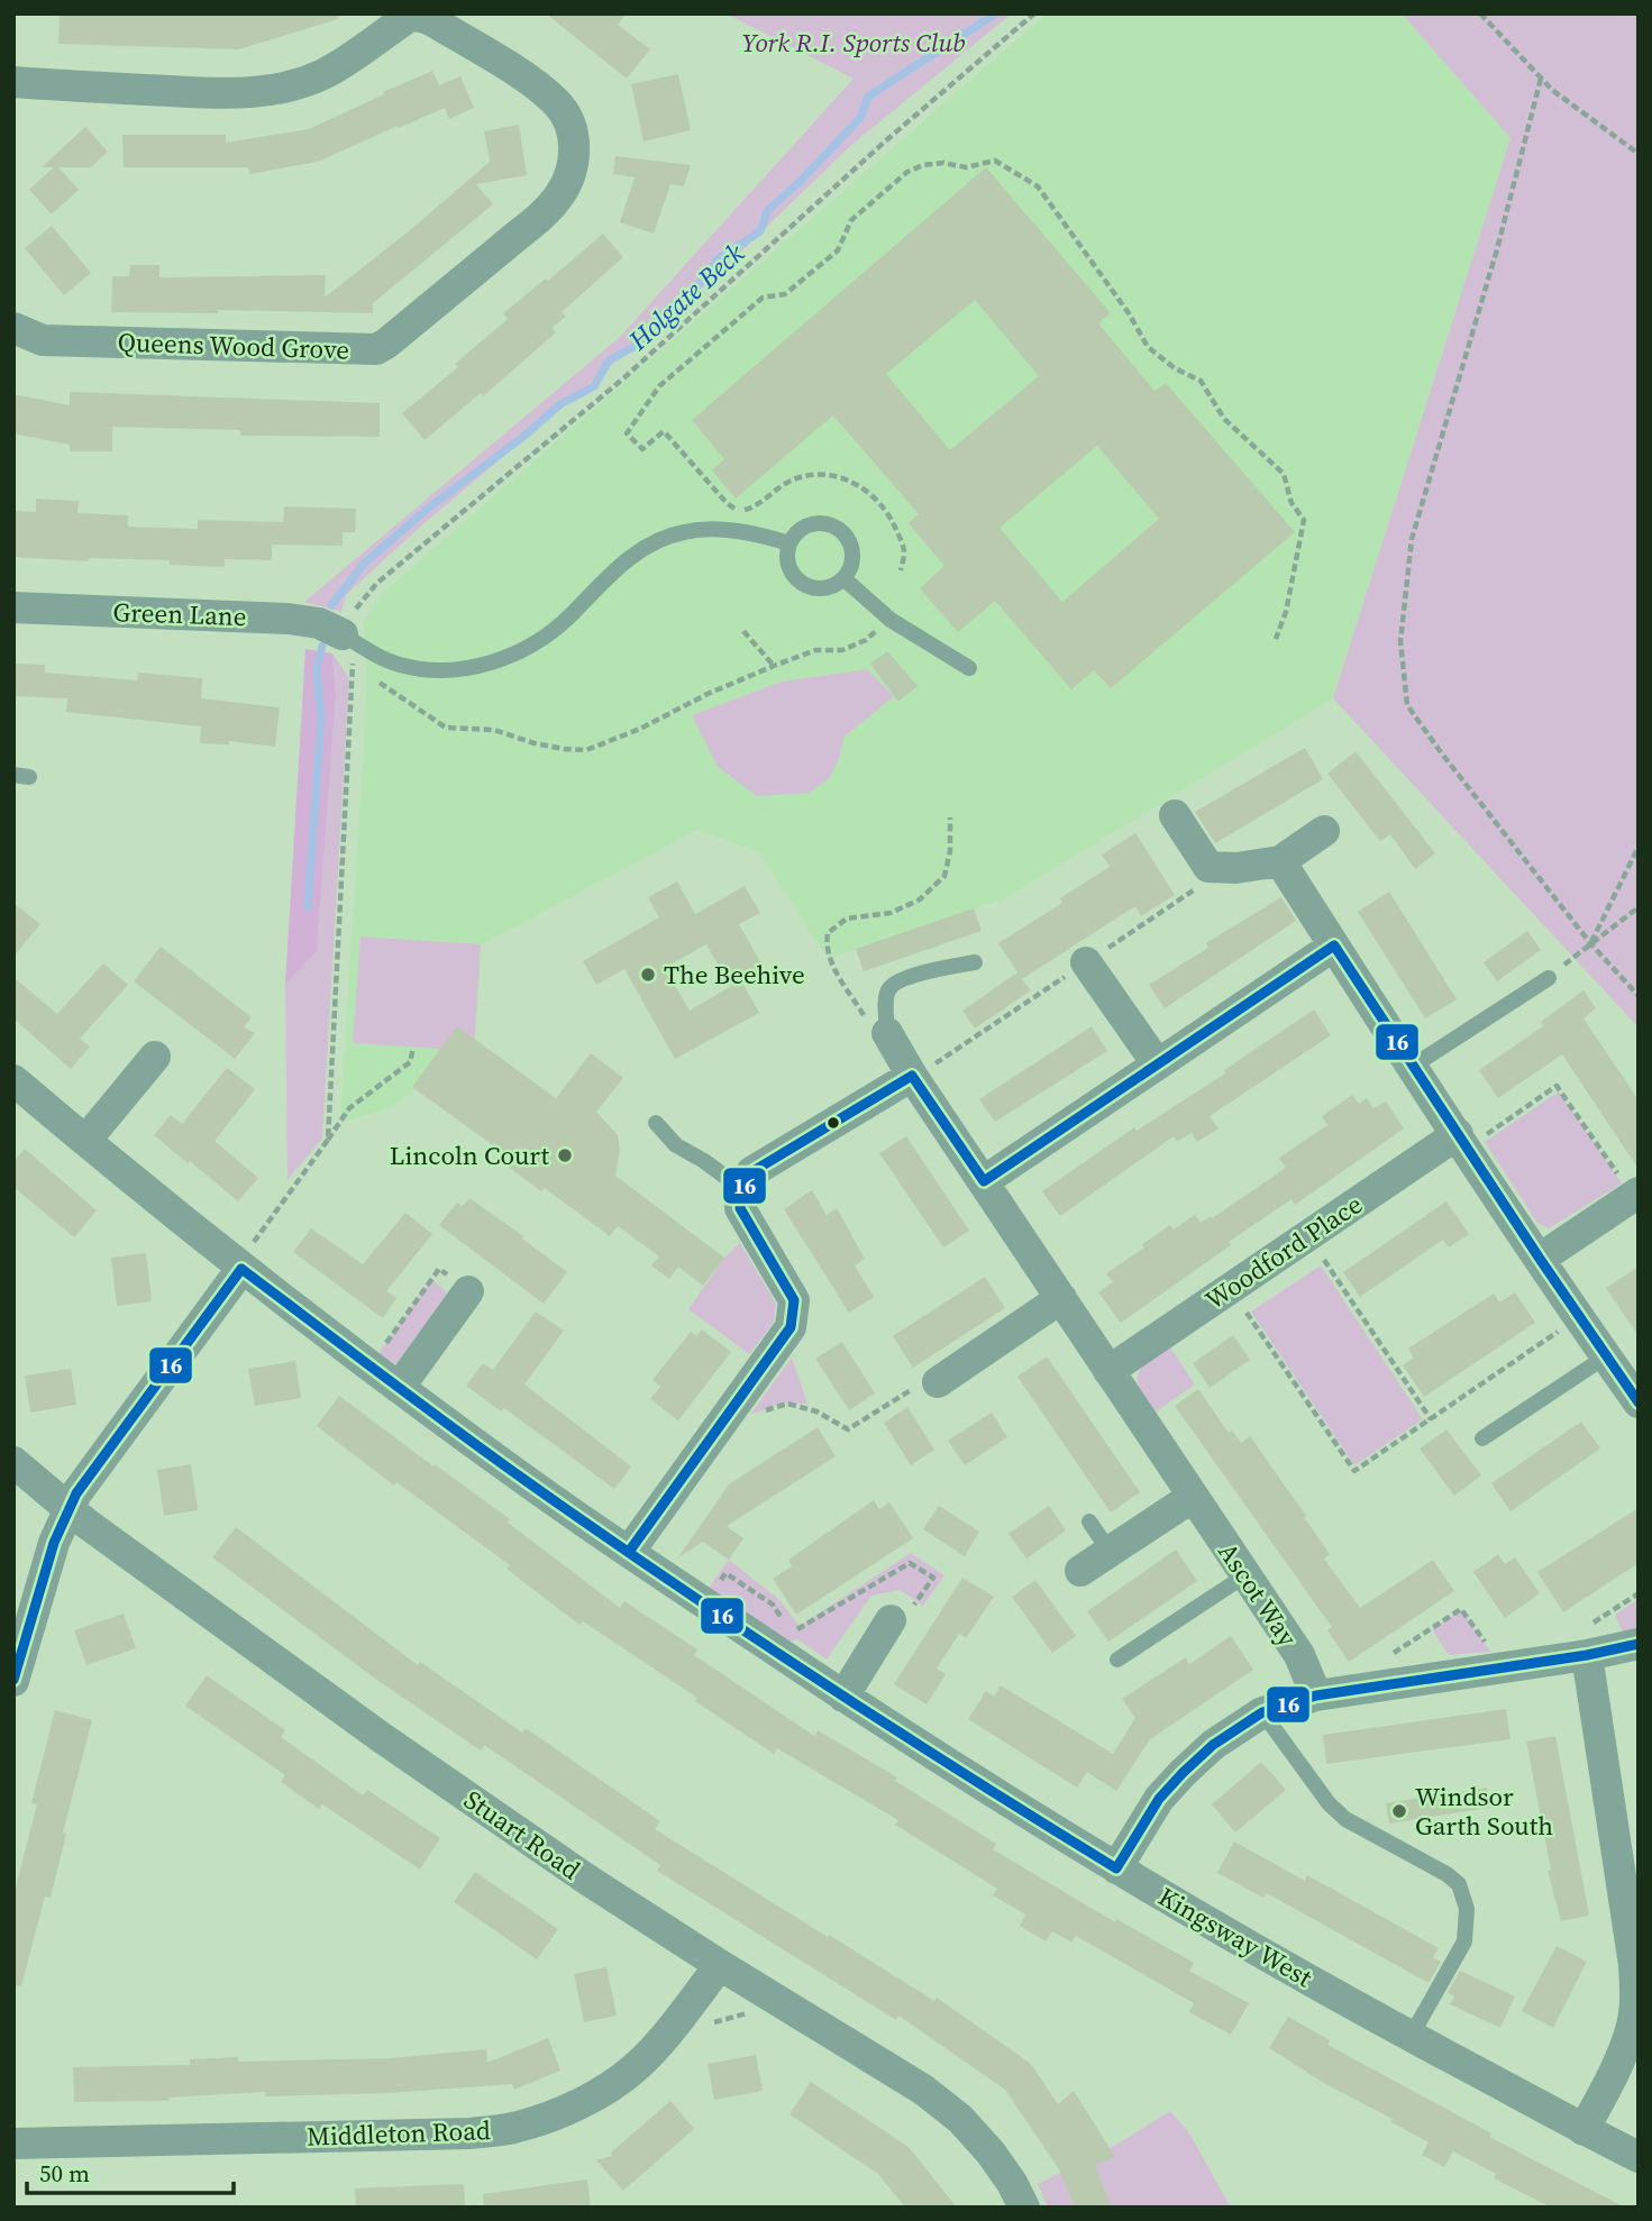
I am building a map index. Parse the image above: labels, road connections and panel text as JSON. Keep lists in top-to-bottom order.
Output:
{
  "streets": {
    "street": [
      "Queens Wood Grove",
      "Green Lane",
      "Woodford Place",
      "Ascot Way",
      "Stuart Road",
      "Kingsway West",
      "Middleton Road"
    ]
  },
  "crossings": [
    ["Woodford Place", "Ascot Way"],
    ["Stuart Road", "Middleton Road"]
  ],
  "water": ["Holgate Beck"],
  "parks": ["York R.I. Sports Club"],
  "places": ["The Beehive", "Lincoln Court", "Windsor Garth South"],
  "lines": ["transit line 16"],
  "scale_bar": "50 m"
}
